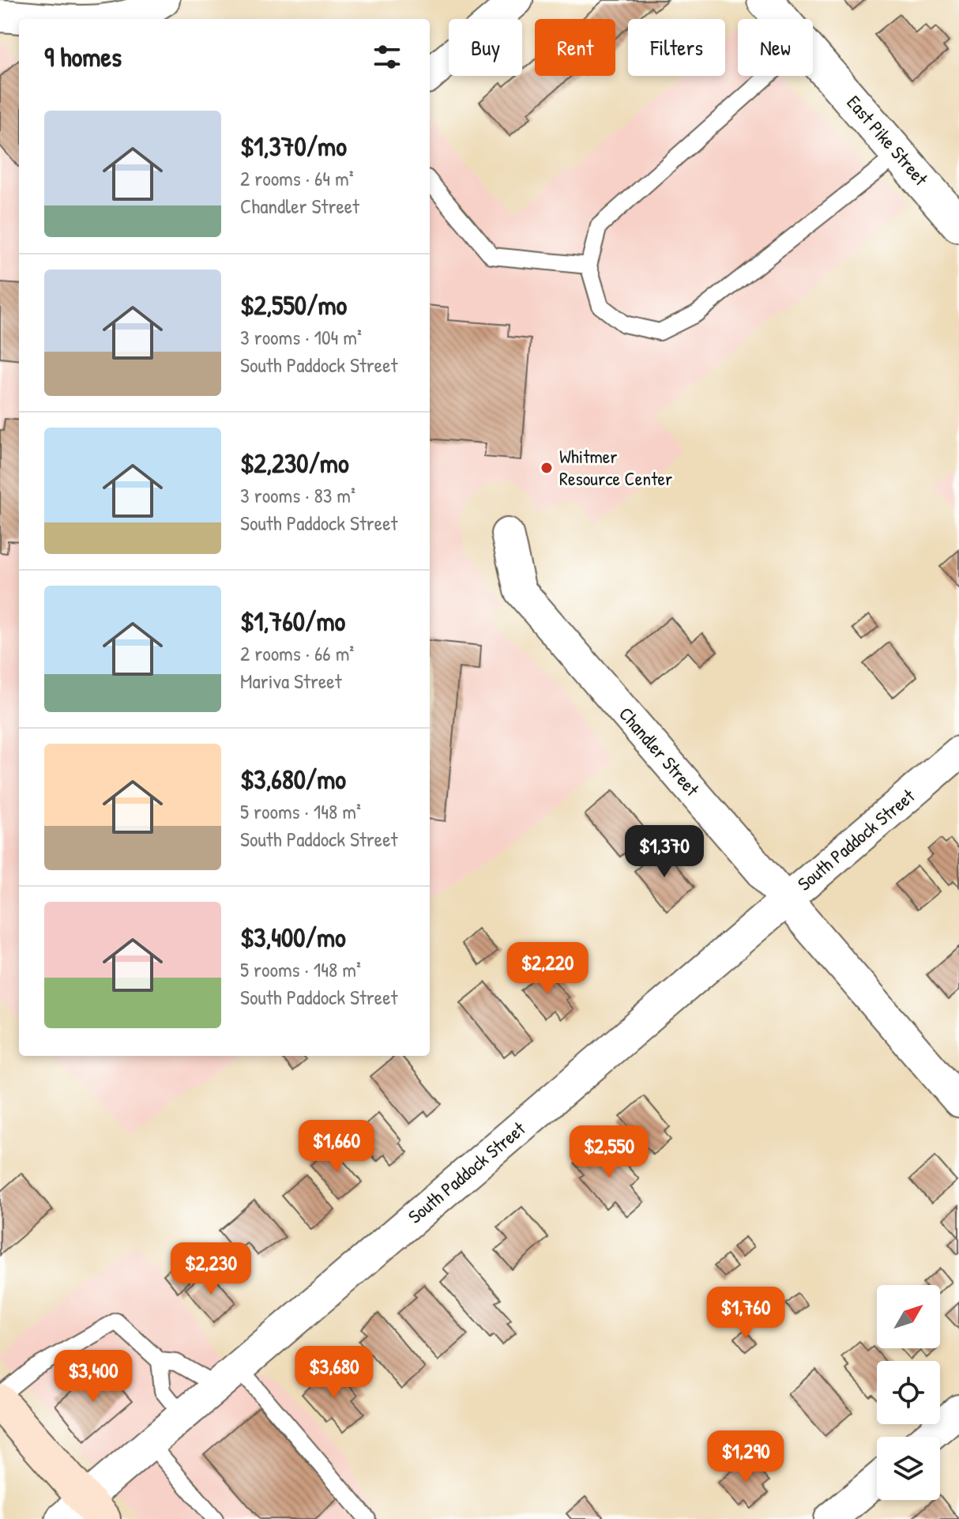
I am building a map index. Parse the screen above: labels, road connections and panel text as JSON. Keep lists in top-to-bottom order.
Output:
{
  "streets": {
    "street": ["East Pike Street", "Chandler Street", "South Paddock Street"]
  },
  "crossings": [
    ["Chandler Street", "South Paddock Street"]
  ],
  "places": ["Whitmer Resource Center"],
  "north": "top right",
  "page": {
    "chip": [
      "Buy",
      "Rent",
      "Filters",
      "New"
    ],
    "heading": "9 homes",
    "list": [
      {
        "name": "$1,370/mo",
        "note": "2 rooms · 64 m² · Chandler Street"
      },
      {
        "name": "$2,550/mo",
        "note": "3 rooms · 104 m² · South Paddock Street"
      },
      {
        "name": "$2,230/mo",
        "note": "3 rooms · 83 m² · South Paddock Street"
      },
      {
        "name": "$1,760/mo",
        "note": "2 rooms · 66 m² · Mariva Street"
      },
      {
        "name": "$3,680/mo",
        "note": "5 rooms · 148 m² · South Paddock Street"
      },
      {
        "name": "$3,400/mo",
        "note": "5 rooms · 148 m² · South Paddock Street"
      }
    ],
    "price": [
      "$1,370",
      "$2,220",
      "$1,660",
      "$2,550",
      "$2,230",
      "$1,760",
      "$3,680",
      "$3,400",
      "$1,290"
    ]
  }
}
